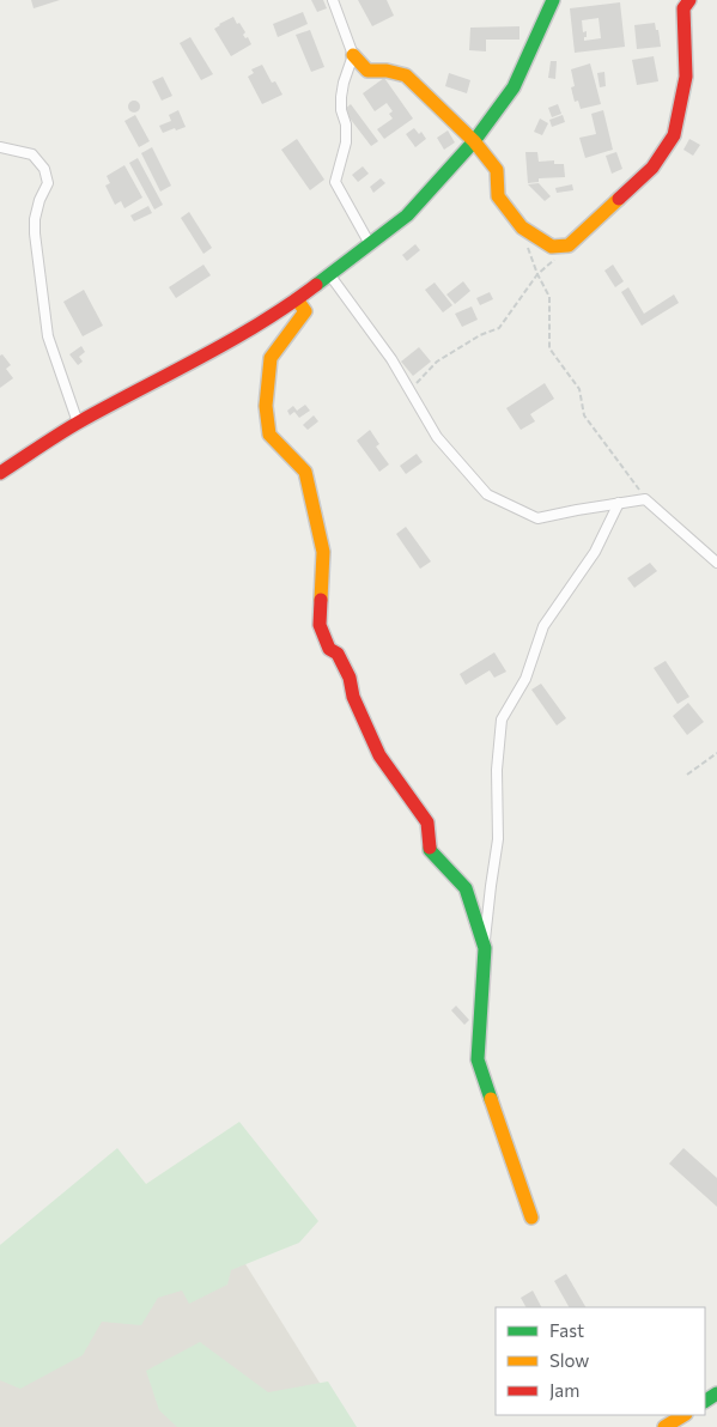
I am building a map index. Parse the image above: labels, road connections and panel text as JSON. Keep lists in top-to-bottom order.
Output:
{
  "legend": ["Fast", "Slow", "Jam"]
}
